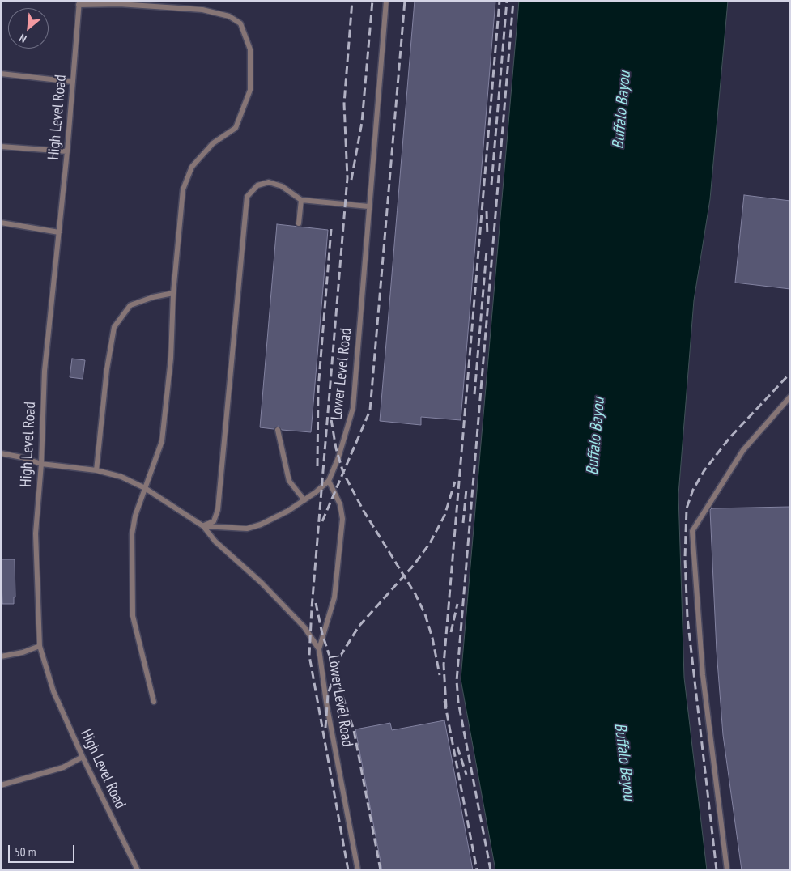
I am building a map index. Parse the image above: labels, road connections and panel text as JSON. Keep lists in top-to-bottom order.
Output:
{
  "streets": {
    "lane": ["High Level Road", "Lower Level Road"]
  },
  "water": ["Buffalo Bayou"],
  "scale_bar": "50 m",
  "north": "bottom left"
}
